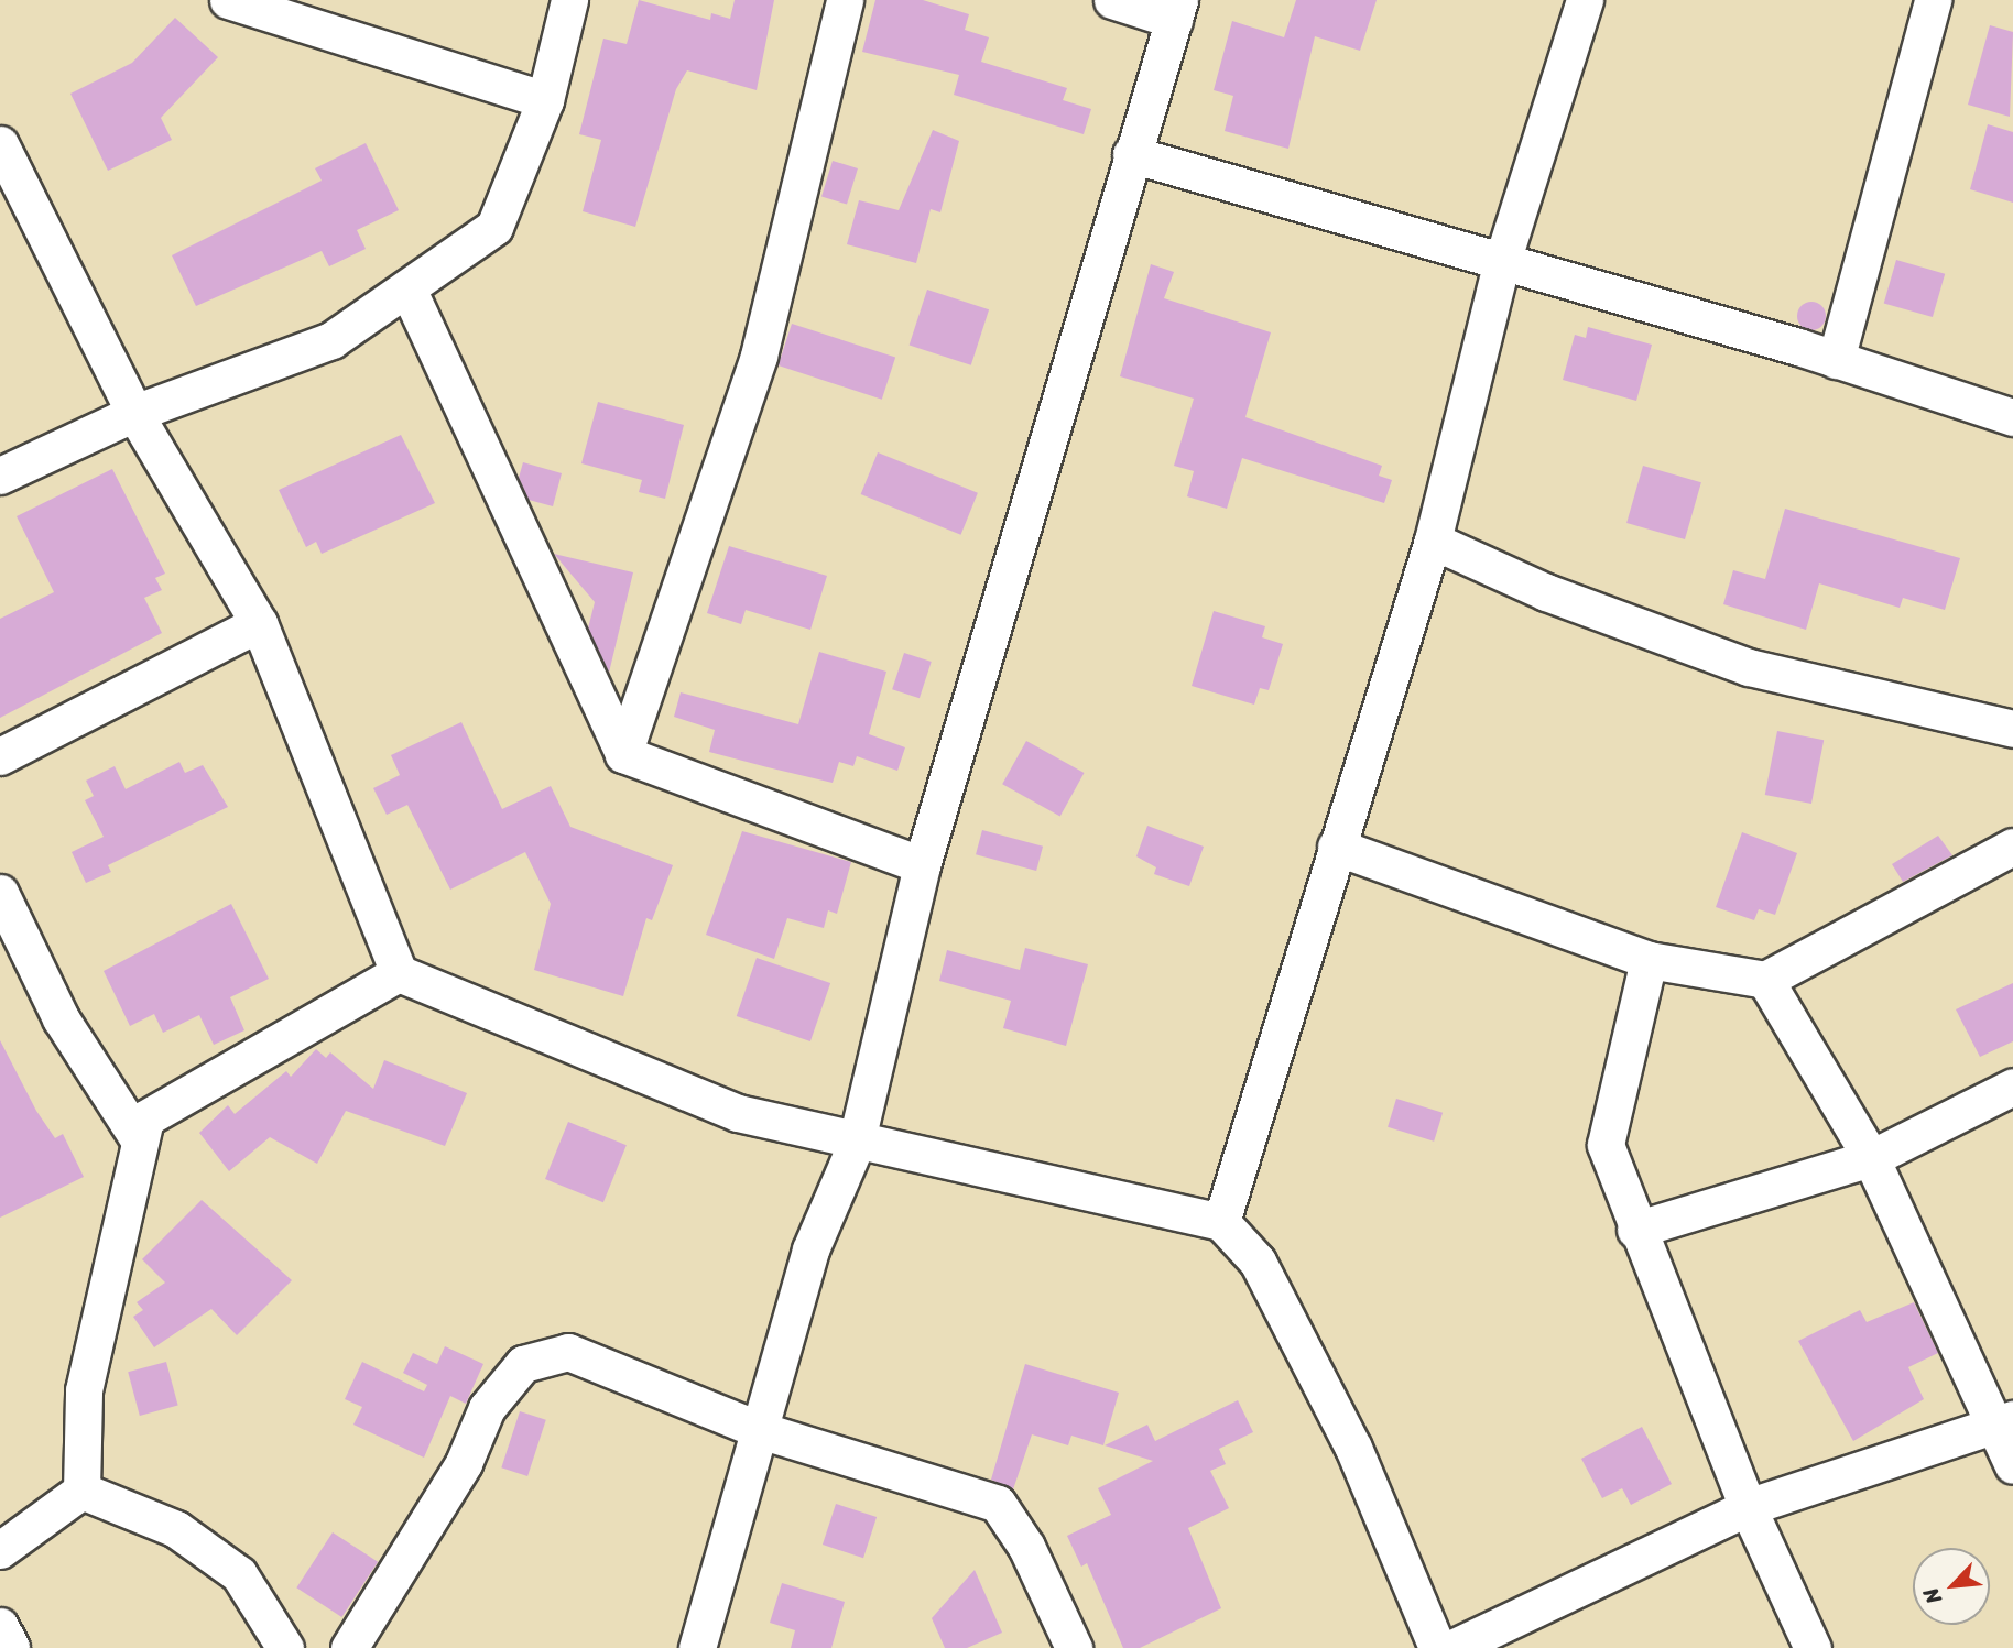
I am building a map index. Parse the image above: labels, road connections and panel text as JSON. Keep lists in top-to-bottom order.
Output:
{
  "north": "bottom left"
}
